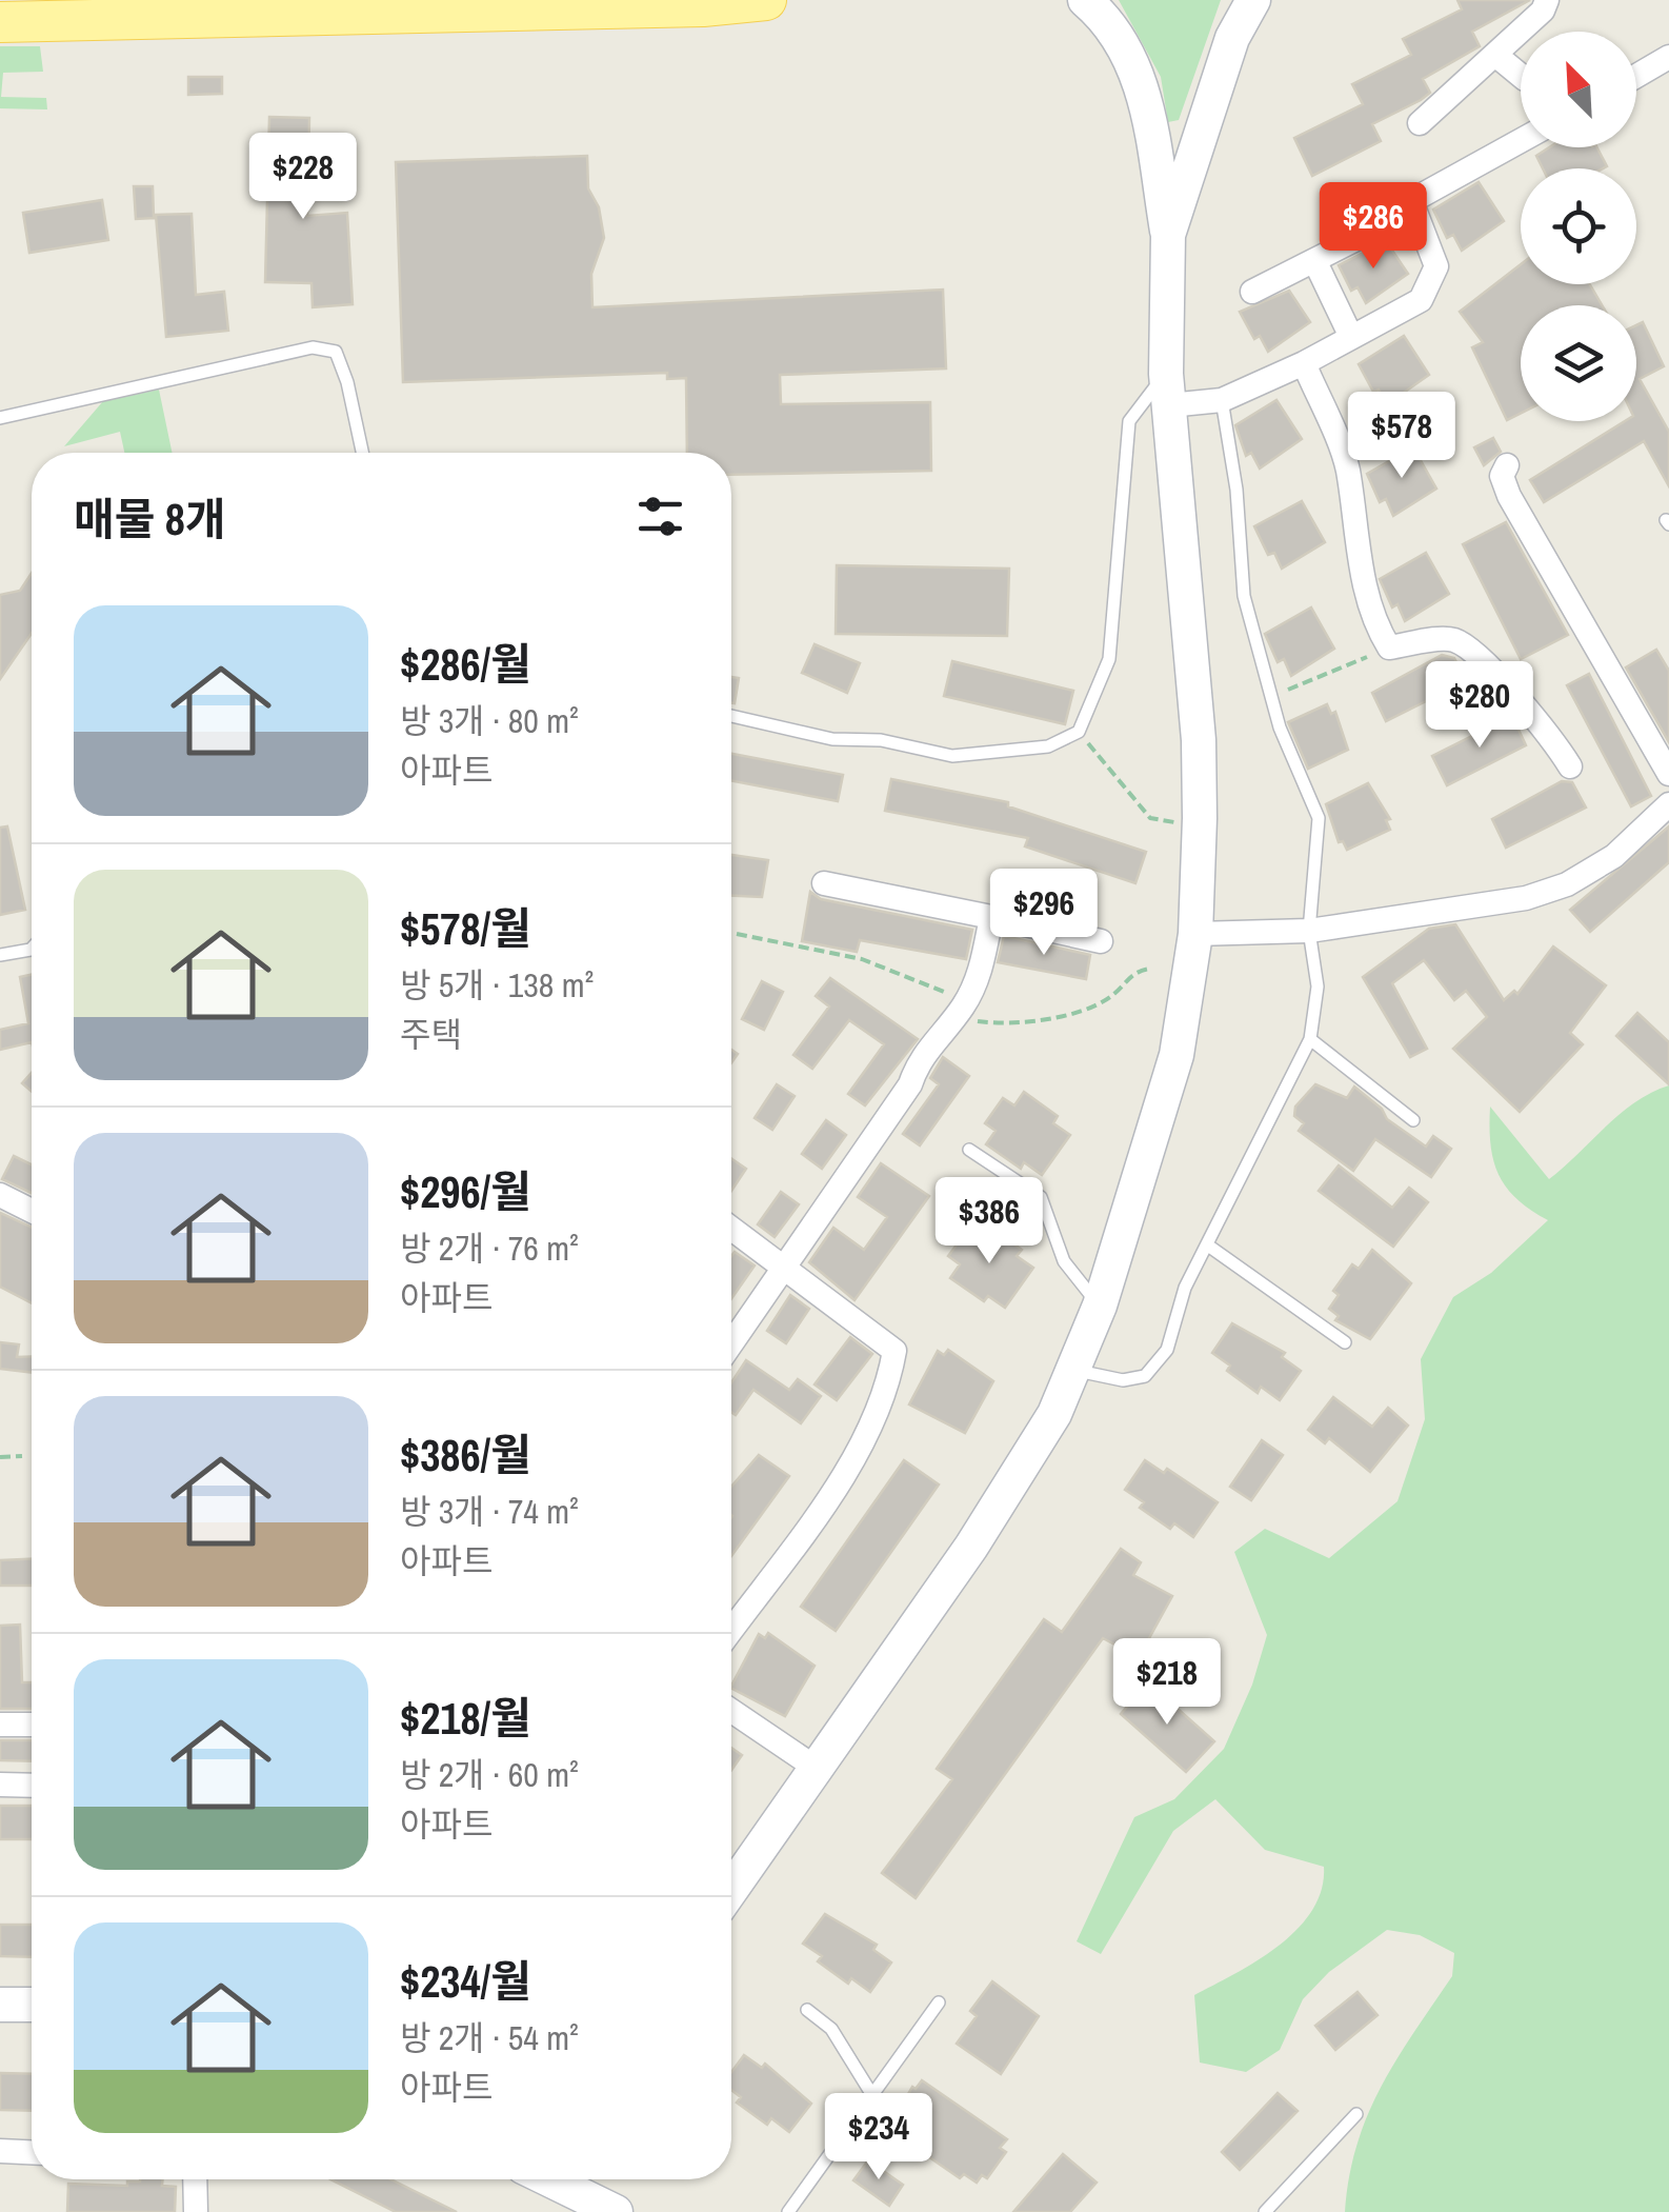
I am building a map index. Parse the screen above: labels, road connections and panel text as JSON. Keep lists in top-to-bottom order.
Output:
{
  "north": "top left",
  "page": {
    "price": [
      "$228",
      "$286",
      "$578",
      "$280",
      "$296",
      "$386",
      "$218",
      "$234"
    ],
    "heading": "매물 8개",
    "list": [
      {
        "name": "$286/월",
        "note": "방 3개 · 80 m² · 아파트"
      },
      {
        "name": "$578/월",
        "note": "방 5개 · 138 m² · 주택"
      },
      {
        "name": "$296/월",
        "note": "방 2개 · 76 m² · 아파트"
      },
      {
        "name": "$386/월",
        "note": "방 3개 · 74 m² · 아파트"
      },
      {
        "name": "$218/월",
        "note": "방 2개 · 60 m² · 아파트"
      },
      {
        "name": "$234/월",
        "note": "방 2개 · 54 m² · 아파트"
      }
    ]
  }
}
